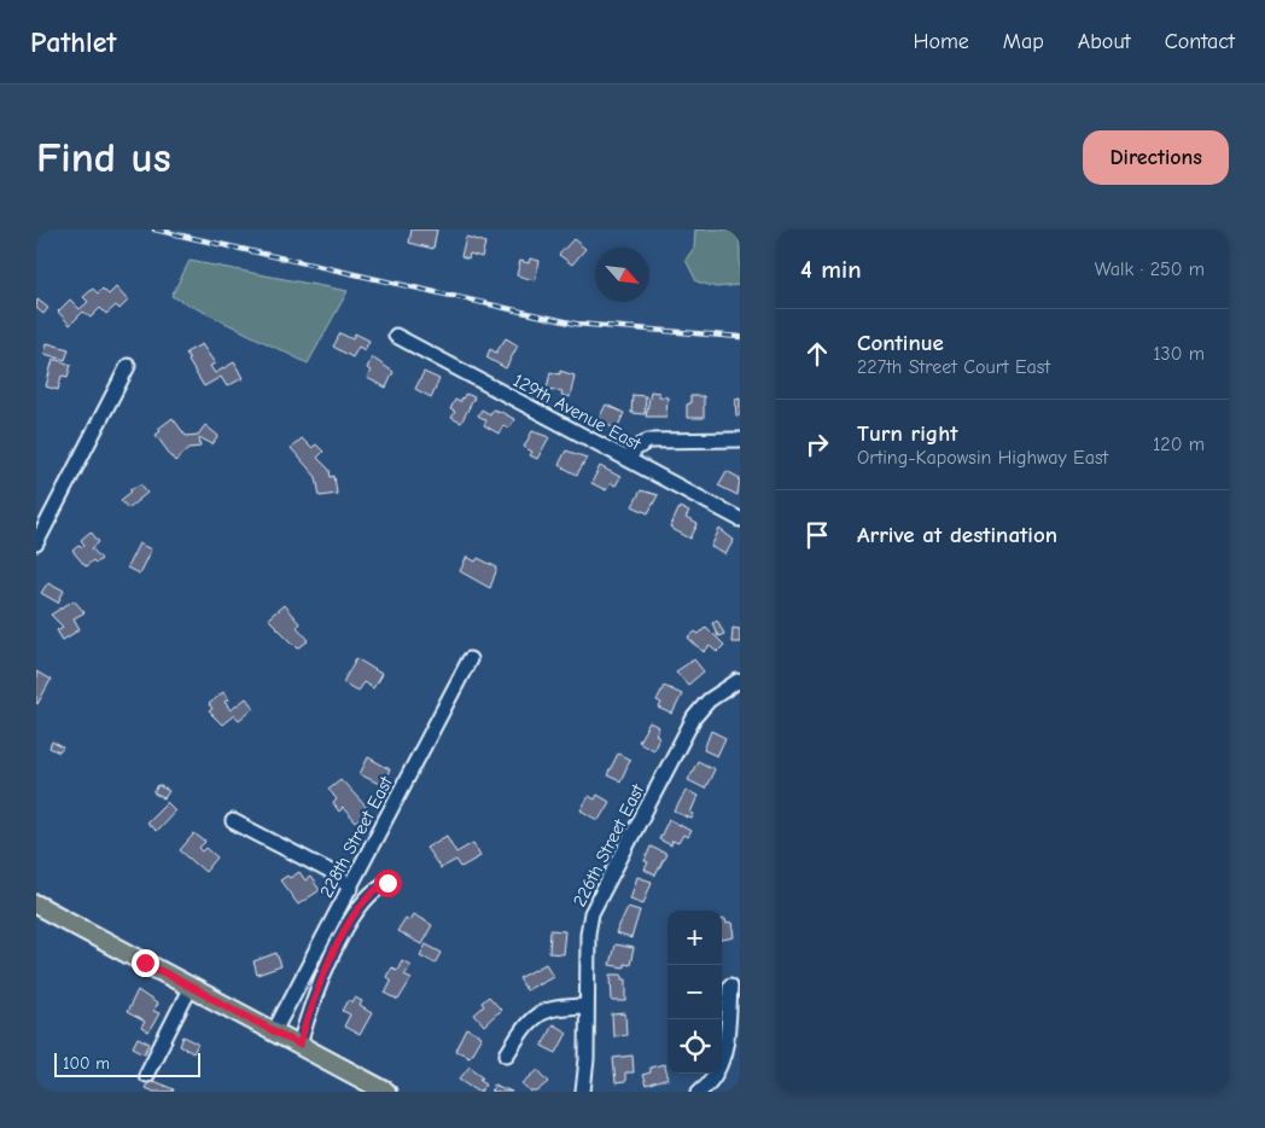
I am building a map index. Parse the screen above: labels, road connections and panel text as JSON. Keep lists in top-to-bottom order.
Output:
{
  "streets": {
    "street": ["129th Avenue East", "228th Street East", "226th Street East"]
  },
  "scale_bar": "100 m",
  "north": "bottom right",
  "page": {
    "header": "Pathlet",
    "nav": [
      "Home",
      "Map",
      "About",
      "Contact"
    ],
    "buttons": "Directions",
    "title": "Find us",
    "heading": ["4 min", "Walk · 250 m"],
    "list": [
      ["Continue", "227th Street Court East", "130 m"],
      ["Turn right", "Orting-Kapowsin Highway East", "120 m"],
      "Arrive at destination"
    ],
    "map_buttons": ["+", "−"],
    "scale": "100 m"
  }
}
